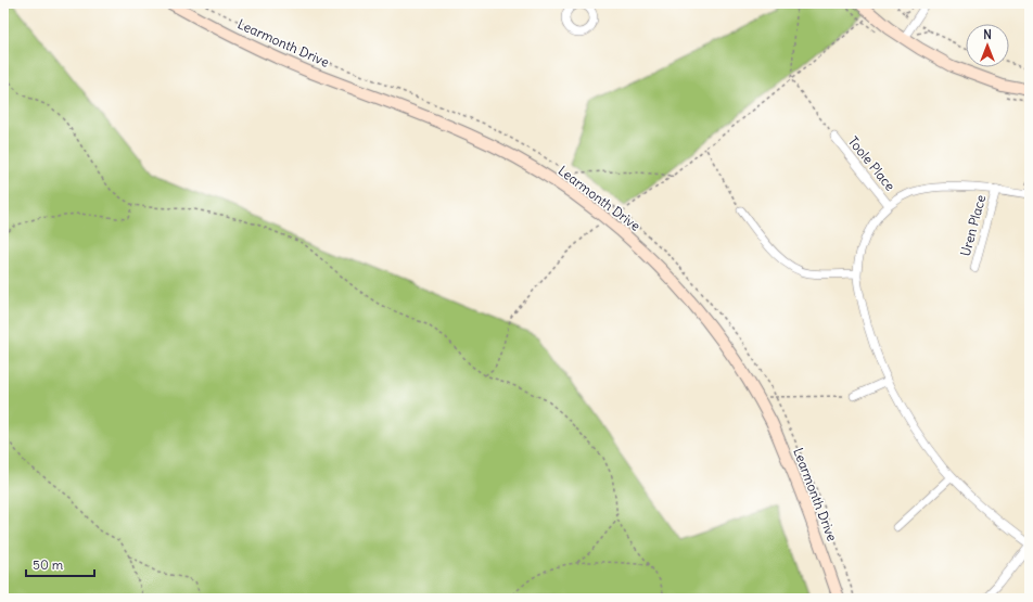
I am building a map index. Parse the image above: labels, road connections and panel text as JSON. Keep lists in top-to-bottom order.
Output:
{
  "streets": {
    "street": ["Learmonth Drive", "Toole Place", "Uren Place"]
  },
  "scale_bar": "50 m",
  "north": "top"
}
